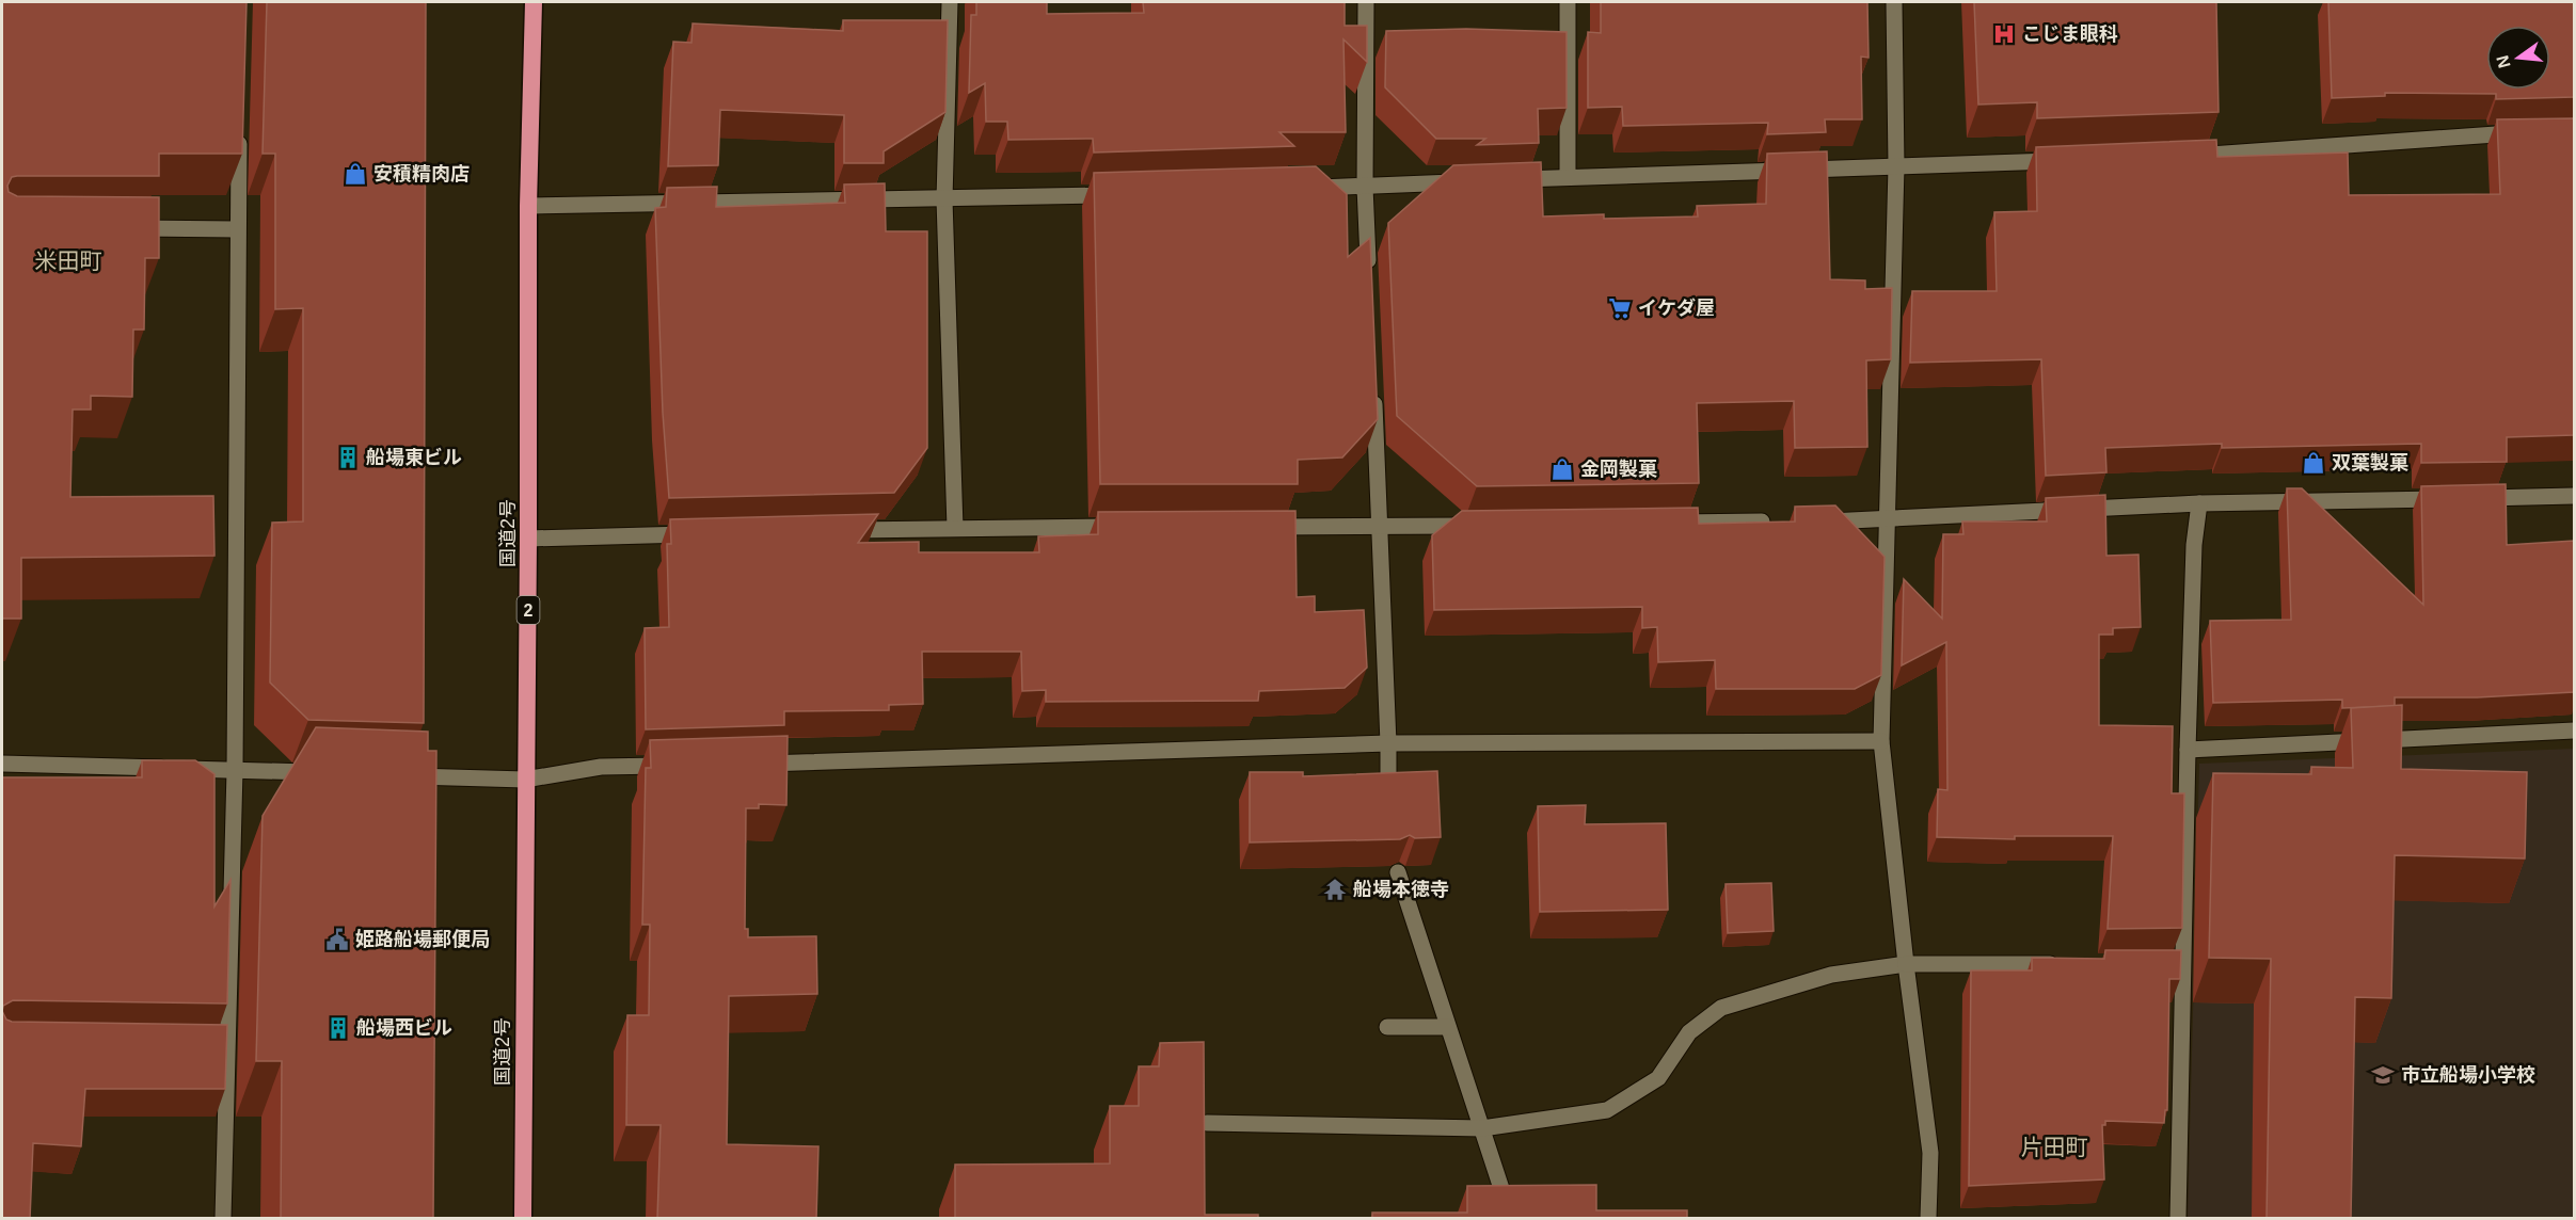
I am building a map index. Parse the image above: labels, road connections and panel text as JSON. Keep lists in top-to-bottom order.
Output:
{
  "streets": {
    "highway": ["国道2号", "2"]
  },
  "districts": ["米田町", "片田町"],
  "places": {
    "hospital": ["こじま眼科"],
    "shop": ["安積精肉店", "双葉製菓", "金岡製菓"],
    "supermarket": ["イケダ屋"],
    "building": ["船場東ビル", "船場西ビル"],
    "temple": ["船場本徳寺"],
    "public building": ["姫路船場郵便局"],
    "school or university": ["市立船場小学校"]
  },
  "north": "left"
}
